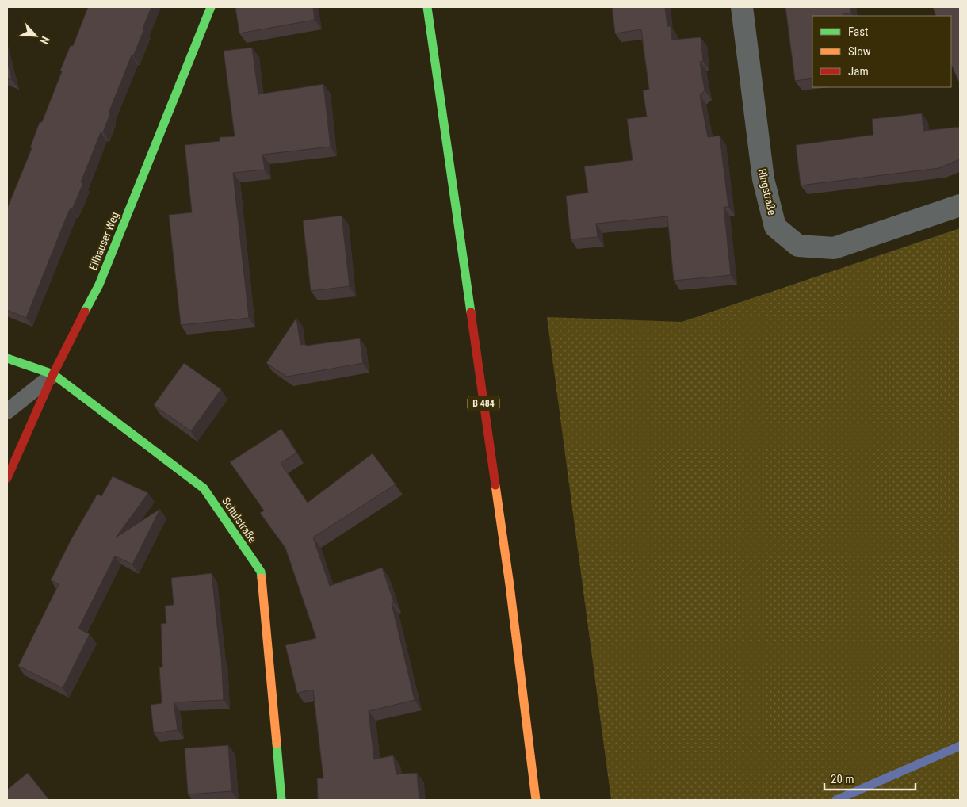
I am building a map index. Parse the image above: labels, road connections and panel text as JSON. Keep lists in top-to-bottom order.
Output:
{
  "streets": {
    "street": [
      "Ringstraße",
      "Ellhauser Weg",
      "B 484",
      "Schulstraße"
    ]
  },
  "crossings": [
    ["Ellhauser Weg", "Schulstraße"]
  ],
  "legend": ["Fast", "Slow", "Jam"],
  "scale_bar": "20 m",
  "north": "bottom right"
}
